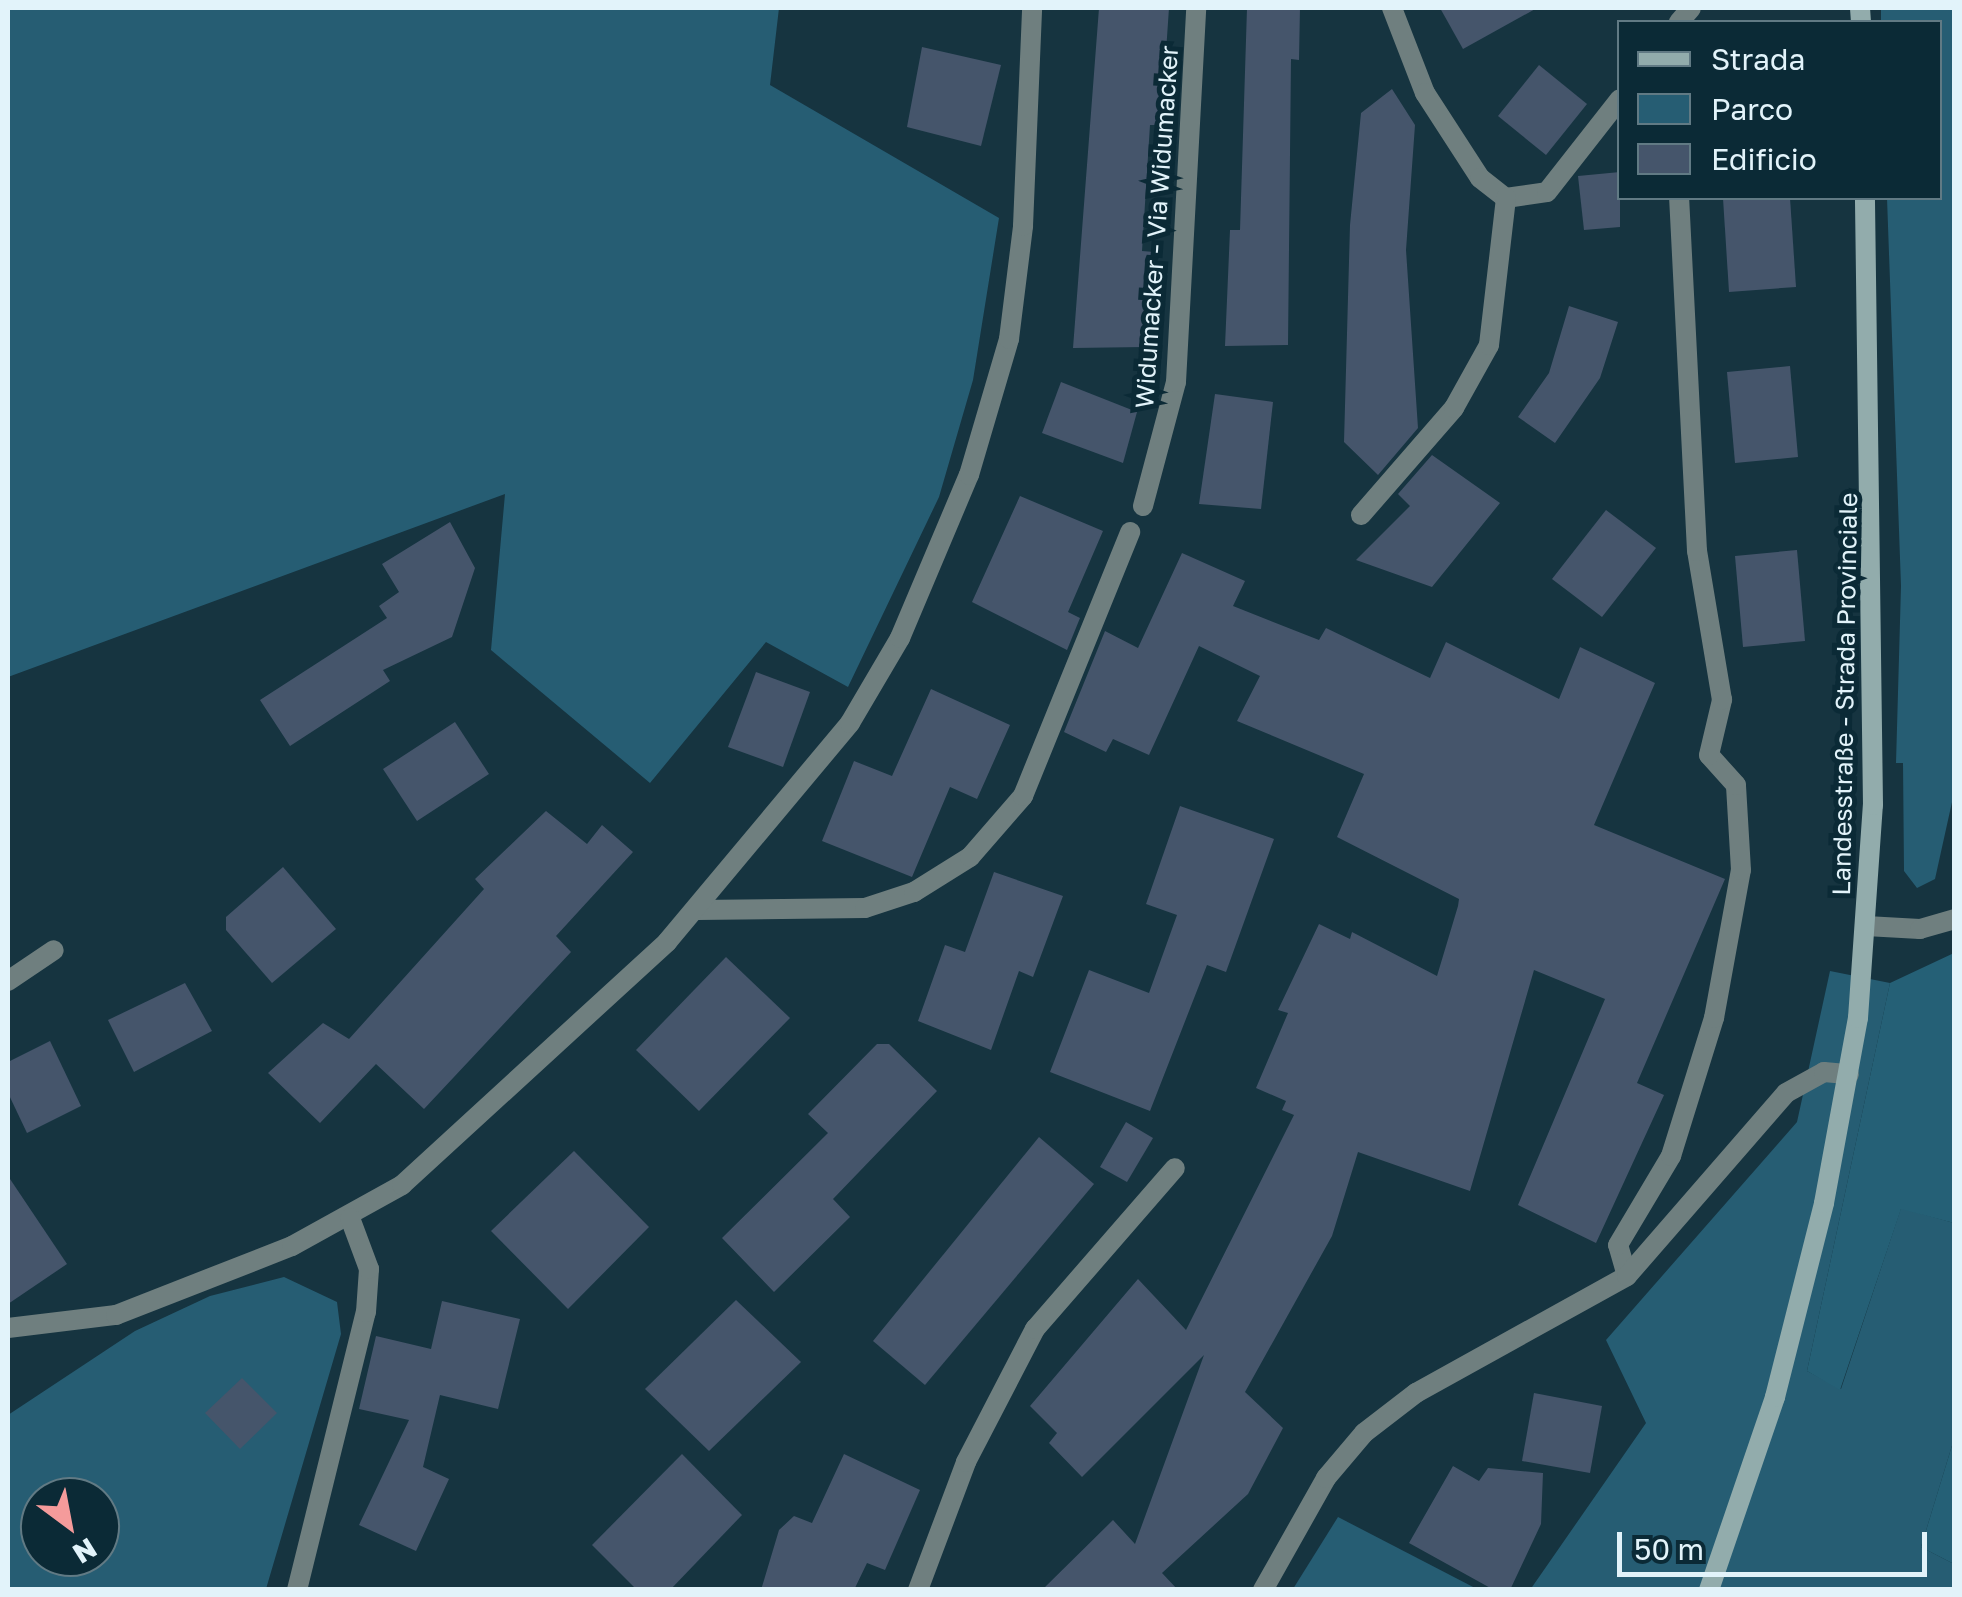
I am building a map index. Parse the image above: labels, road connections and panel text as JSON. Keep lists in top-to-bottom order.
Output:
{
  "streets": {
    "main road": ["Landesstraße - Strada Provinciale"],
    "street": ["Widumacker - Via Widumacker"]
  },
  "legend": ["Strada", "Parco", "Edificio"],
  "scale_bar": "50 m",
  "north": "bottom right"
}
